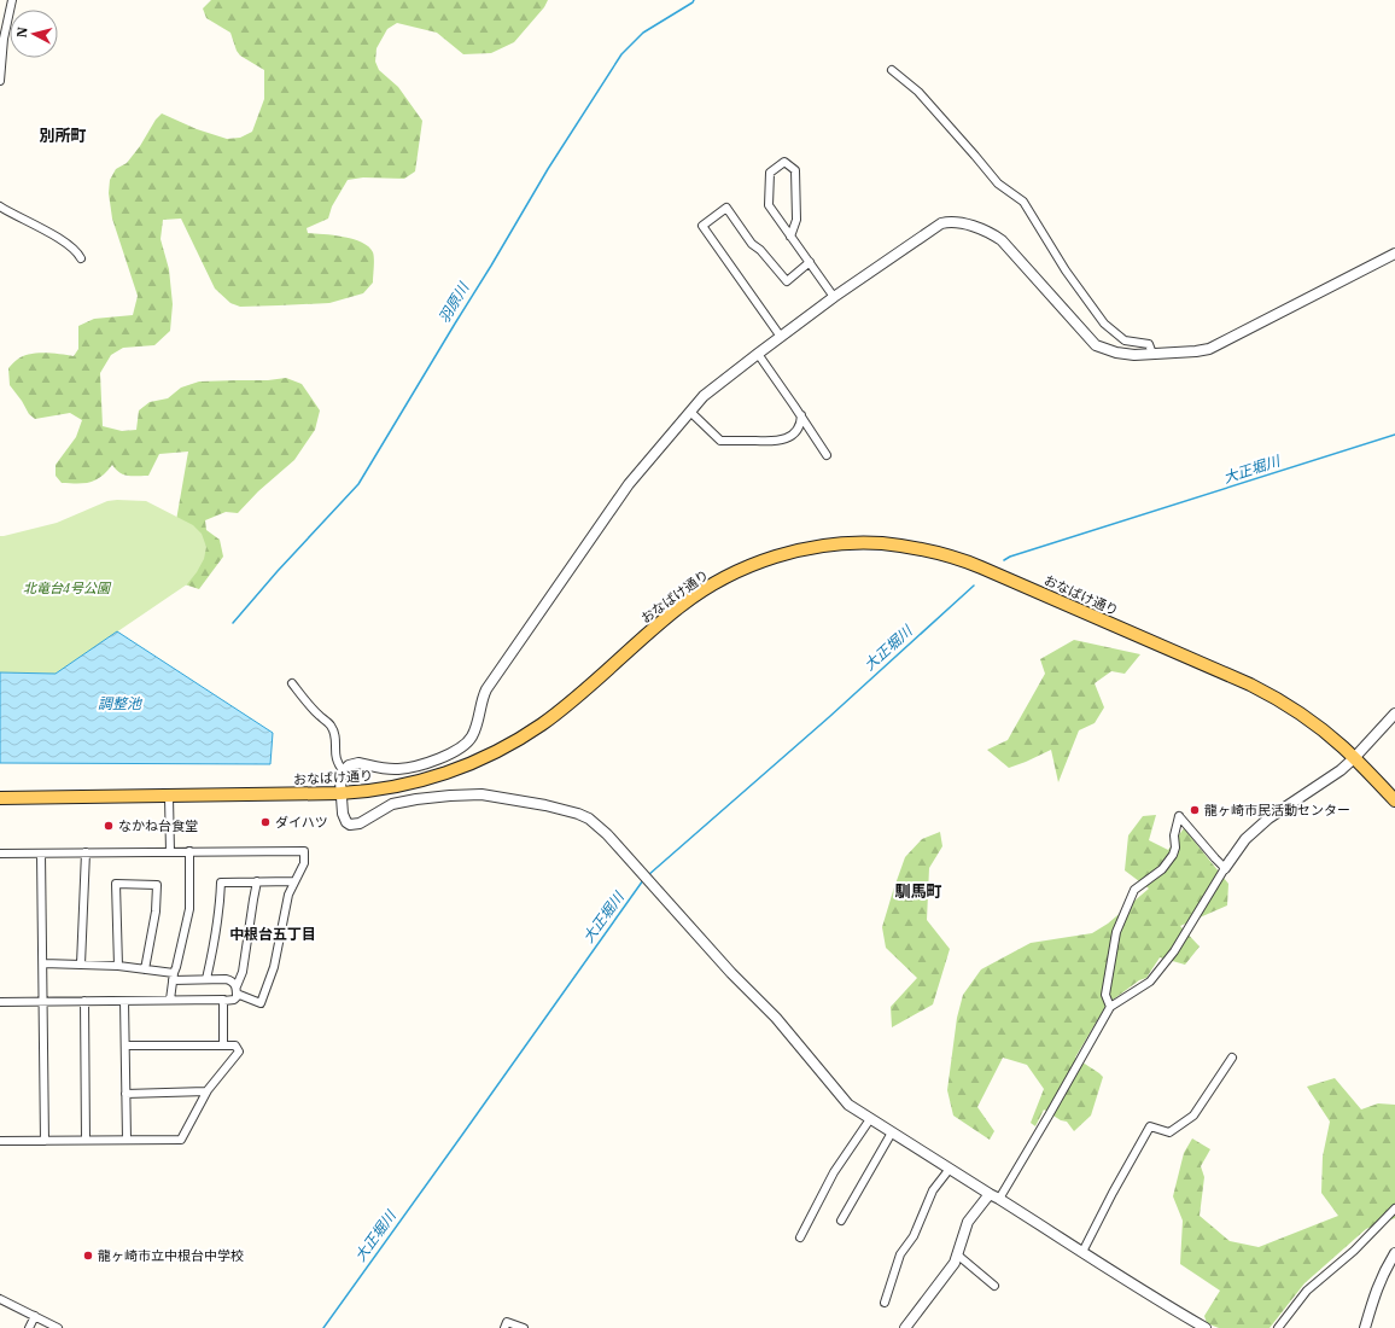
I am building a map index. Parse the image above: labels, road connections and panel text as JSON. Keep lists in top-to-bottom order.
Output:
{
  "streets": {
    "main road": ["おなばけ通り"]
  },
  "districts": ["別所町", "馴馬町", "中根台五丁目"],
  "water": ["羽原川", "大正堀川", "調整池"],
  "parks": ["北竜台4号公園"],
  "places": [
    "龍ヶ崎市民活動センター",
    "ダイハツ",
    "なかね台食堂",
    "龍ヶ崎市立中根台中学校"
  ],
  "north": "left"
}
